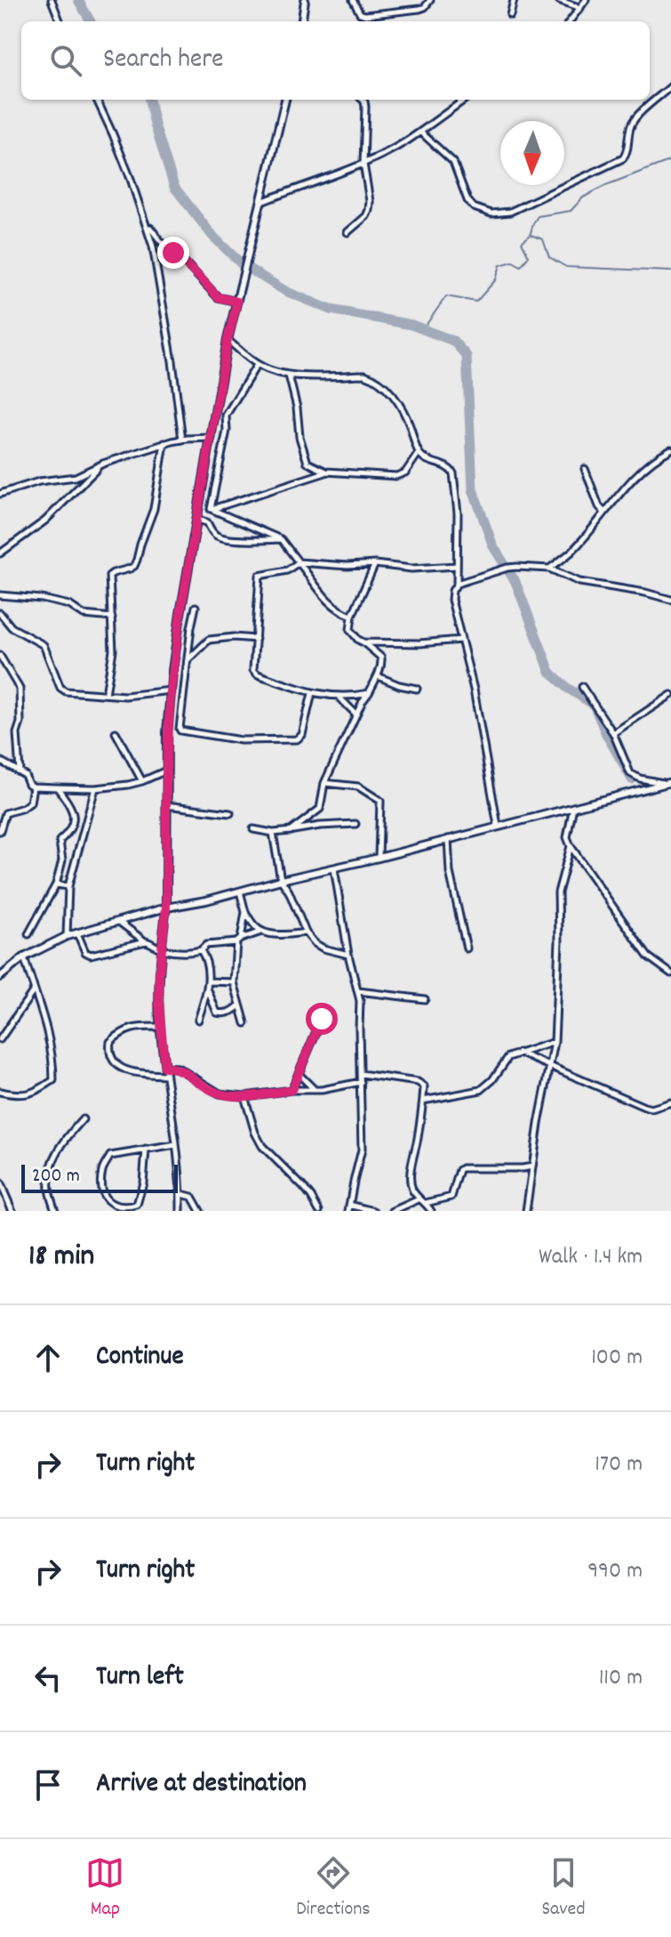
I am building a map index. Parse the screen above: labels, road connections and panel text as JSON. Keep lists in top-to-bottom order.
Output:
{
  "scale_bar": "200 m",
  "north": "bottom",
  "page": {
    "search": "Search here",
    "scale": "200 m",
    "heading": ["18 min", "Walk · 1.4 km"],
    "list": [
      ["Continue", "100 m"],
      ["Turn right", "170 m"],
      ["Turn right", "990 m"],
      ["Turn left", "110 m"],
      "Arrive at destination"
    ],
    "nav": ["Map", "Directions", "Saved"]
  }
}
